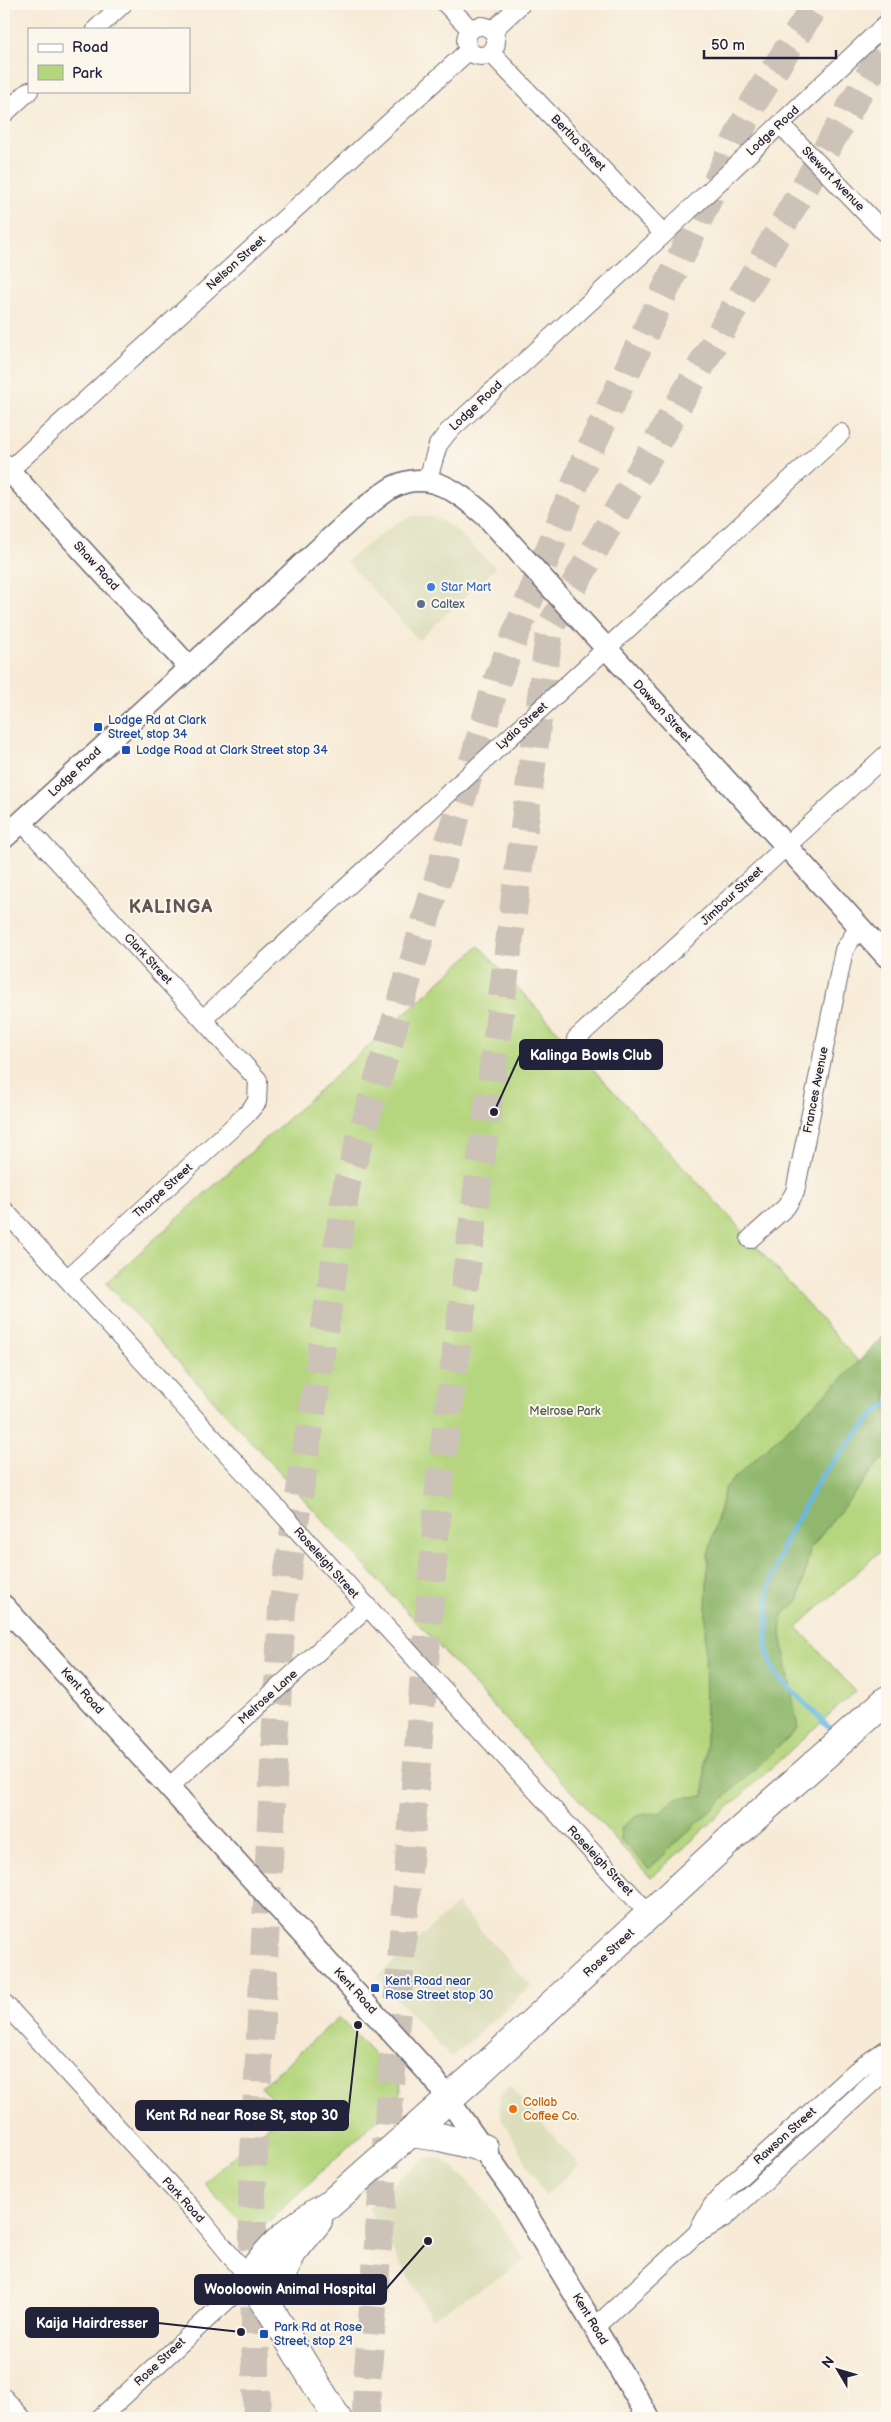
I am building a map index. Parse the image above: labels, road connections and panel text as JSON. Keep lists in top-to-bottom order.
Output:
{
  "streets": {
    "main road": ["Rose Street", "Park Road"],
    "street": [
      "Lodge Road",
      "Bertha Street",
      "Stewart Avenue",
      "Nelson Street",
      "Shaw Road",
      "Dawson Street",
      "Lydia Street",
      "Jimbour Street",
      "Clark Street",
      "Frances Avenue",
      "Thorpe Street",
      "Roseleigh Street",
      "Kent Road",
      "Melrose Lane",
      "Rawson Street"
    ]
  },
  "crossings": [
    ["Lodge Road", "Bertha Street"],
    ["Lodge Road", "Stewart Avenue"],
    ["Lodge Road", "Shaw Road"],
    ["Lodge Road", "Dawson Street"],
    ["Lodge Road", "Clark Street"],
    ["Bertha Street", "Nelson Street"],
    ["Nelson Street", "Shaw Road"],
    ["Dawson Street", "Lydia Street"],
    ["Dawson Street", "Jimbour Street"],
    ["Dawson Street", "Frances Avenue"],
    ["Lydia Street", "Clark Street"],
    ["Clark Street", "Thorpe Street"],
    ["Thorpe Street", "Roseleigh Street"],
    ["Roseleigh Street", "Melrose Lane"],
    ["Roseleigh Street", "Rose Street"],
    ["Kent Road", "Melrose Lane"],
    ["Kent Road", "Rose Street"],
    ["Kent Road", "Rawson Street"],
    ["Rose Street", "Park Road"]
  ],
  "districts": ["KALINGA"],
  "parks": ["Melrose Park"],
  "places": {
    "other": [
      "Star Mart",
      "Caltex",
      "Kalinga Bowls Club",
      "Kent Rd near Rose St, stop 30",
      "Collab Coffee Co.",
      "Wooloowin Animal Hospital",
      "Kaija Hairdresser"
    ],
    "transit": [
      "Lodge Rd at Clark Street, stop 34",
      "Lodge Road at Clark Street stop 34",
      "Kent Road near Rose Street stop 30",
      "Park Rd at Rose Street, stop 29"
    ]
  },
  "legend": ["Road", "Park"],
  "scale_bar": "50 m",
  "north": "top left"
}
